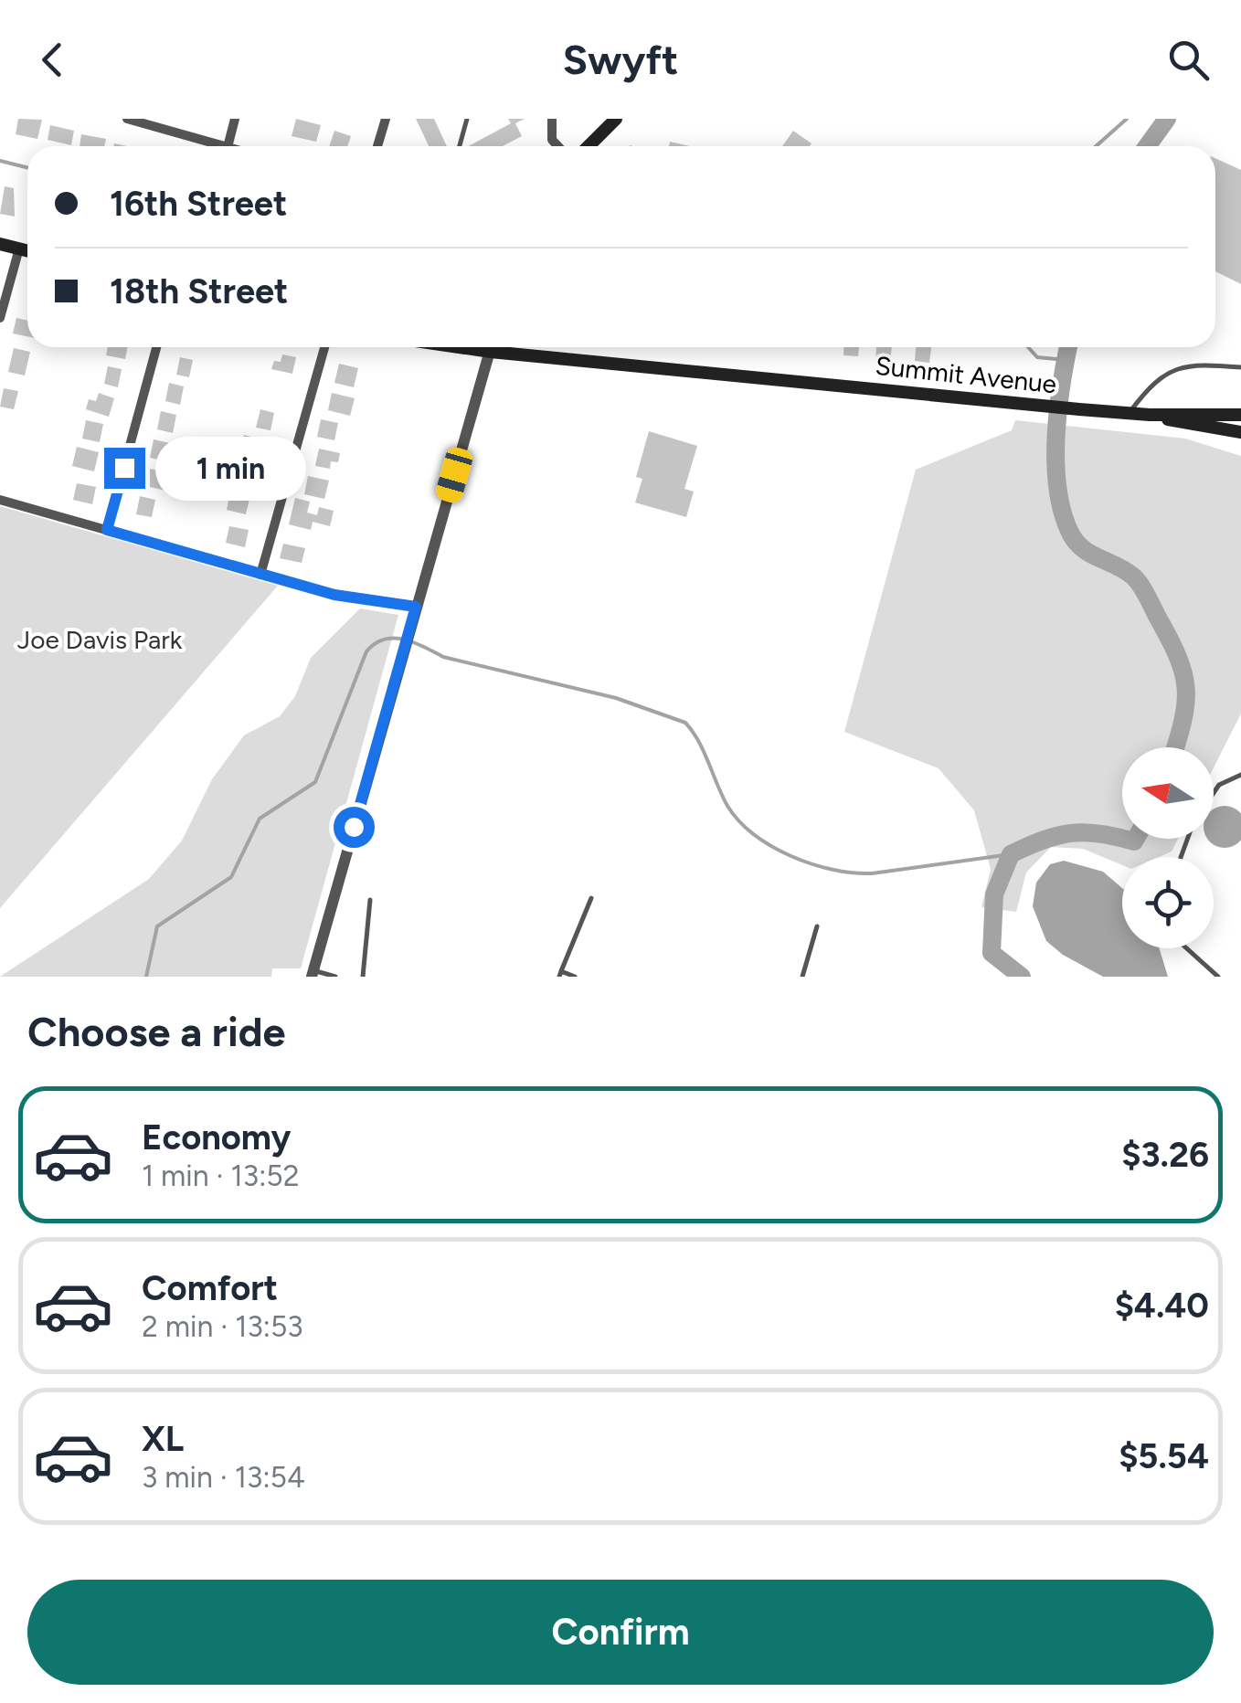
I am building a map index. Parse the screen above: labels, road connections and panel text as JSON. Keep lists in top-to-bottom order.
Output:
{
  "streets": {
    "main road": ["Summit Avenue"]
  },
  "parks": ["Joe Davis Park"],
  "north": "left",
  "page": {
    "header": "Swyft",
    "banner": ["16th Street", "18th Street"],
    "bubble": "1 min",
    "heading": "Choose a ride",
    "list": [
      {
        "name": "Economy",
        "note": "1 min · 13:52",
        "value": "$3.26"
      },
      {
        "name": "Comfort",
        "note": "2 min · 13:53",
        "value": "$4.40"
      },
      {
        "name": "XL",
        "note": "3 min · 13:54",
        "value": "$5.54"
      }
    ],
    "buttons": "Confirm"
  }
}
